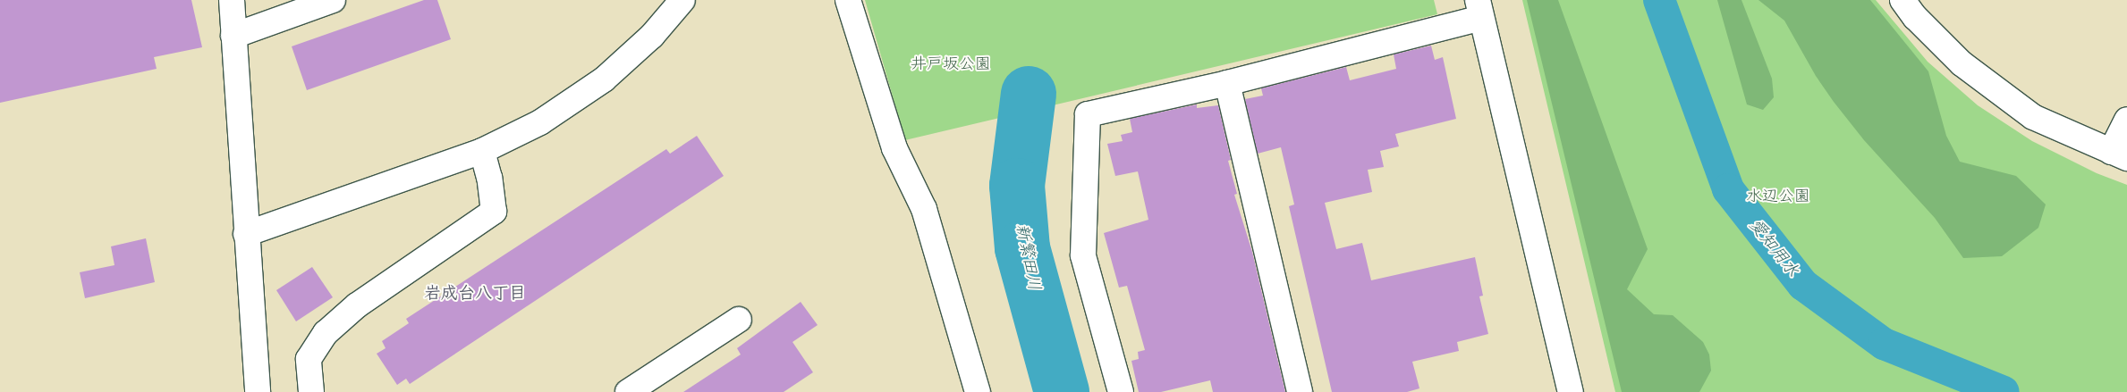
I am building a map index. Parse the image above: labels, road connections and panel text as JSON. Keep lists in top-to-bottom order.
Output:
{
  "districts": ["岩成台八丁目"],
  "water": ["愛知用水", "新繁田川"],
  "parks": ["井戸坂公園", "水辺公園"]
}
